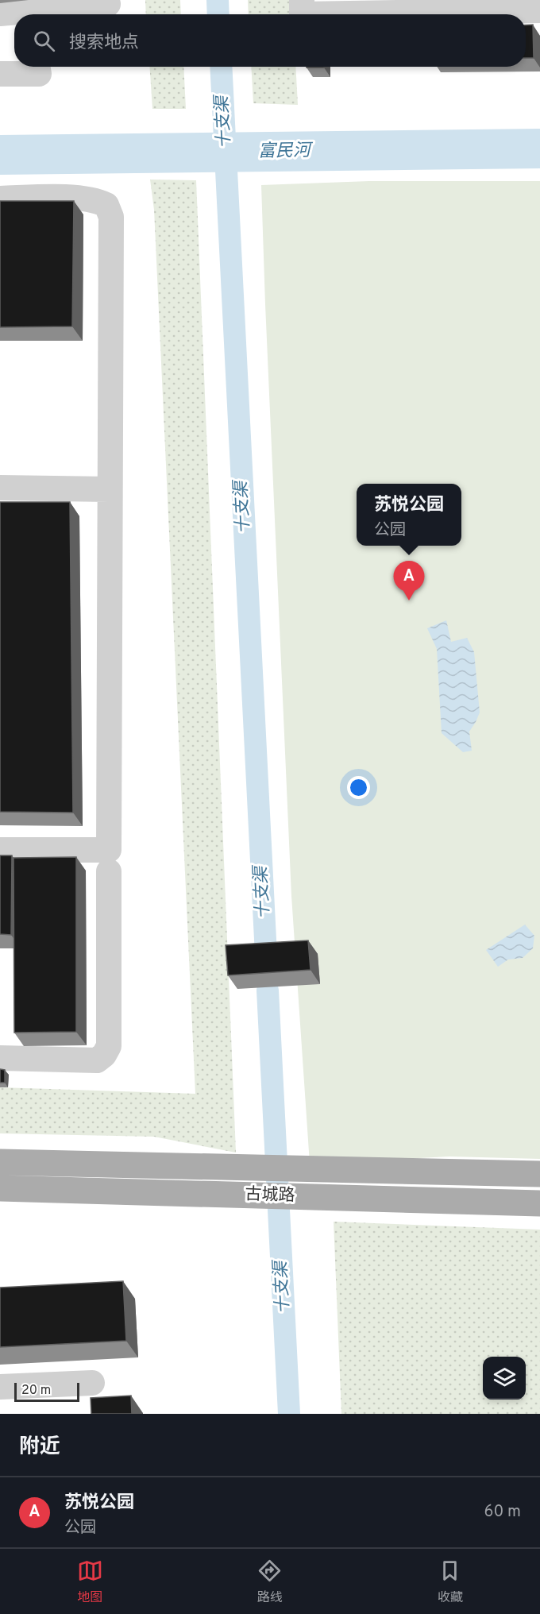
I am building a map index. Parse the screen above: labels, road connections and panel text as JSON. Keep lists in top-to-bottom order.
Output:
{
  "streets": {
    "main road": ["古城路"]
  },
  "water": ["十支渠", "富民河"],
  "scale_bar": "20 m",
  "page": {
    "search": "搜索地点",
    "popup": ["苏悦公园", "公园"],
    "pins": "A",
    "scale": "20 m",
    "heading": "附近",
    "list": [
      {
        "mark": "A",
        "name": "苏悦公园",
        "note": "公园",
        "value": "60 m"
      }
    ],
    "nav": ["地图", "路线", "收藏"]
  }
}
